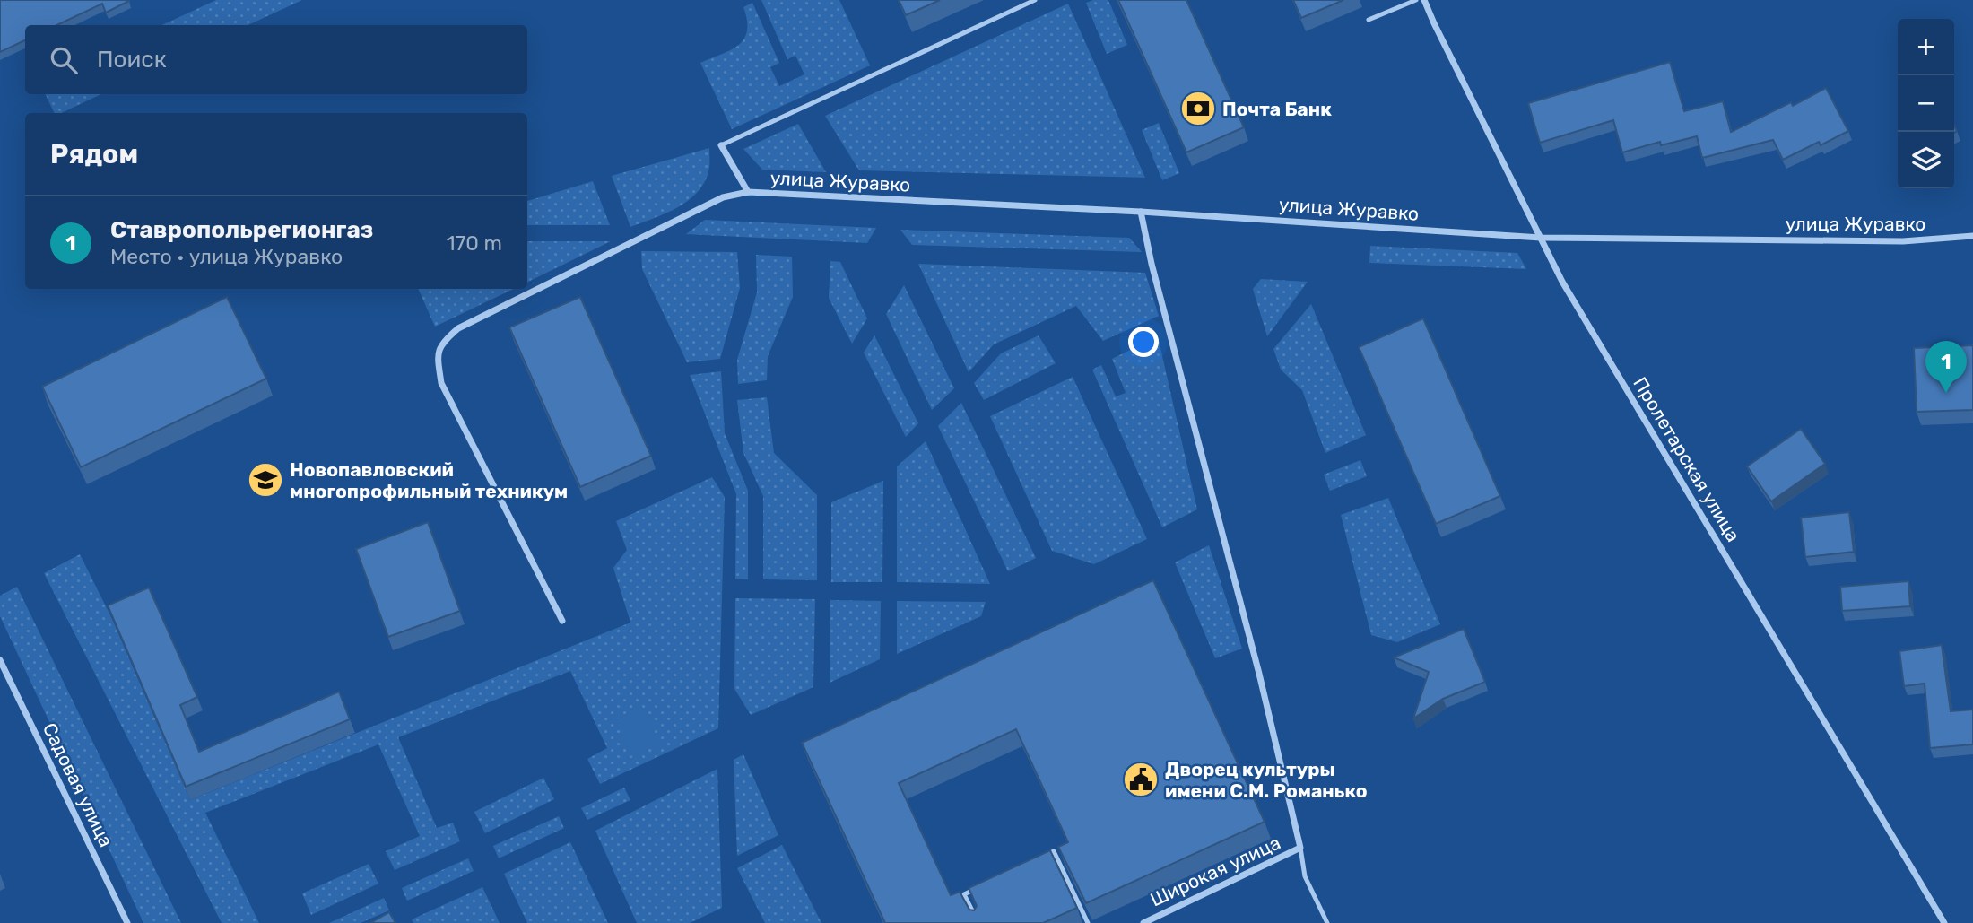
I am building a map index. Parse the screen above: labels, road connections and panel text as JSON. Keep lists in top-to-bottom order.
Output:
{
  "streets": {
    "street": [
      "улица Журавко",
      "Пролетарская улица",
      "Садовая улица",
      "Широкая улица"
    ]
  },
  "crossings": [
    ["улица Журавко", "Пролетарская улица"]
  ],
  "places": {
    "bank": ["Почта Банк"],
    "school or university": ["Новопавловский многопрофильный техникум"],
    "public building": ["Дворец культуры имени С.М. Романько"]
  },
  "page": {
    "map_buttons": ["+", "−"],
    "search": "Поиск",
    "heading": "Рядом",
    "list": [
      {
        "mark": "1",
        "name": "Ставропольрегионгаз",
        "note": "Место · улица Журавко",
        "value": "170 m"
      }
    ],
    "pins": "1"
  }
}
